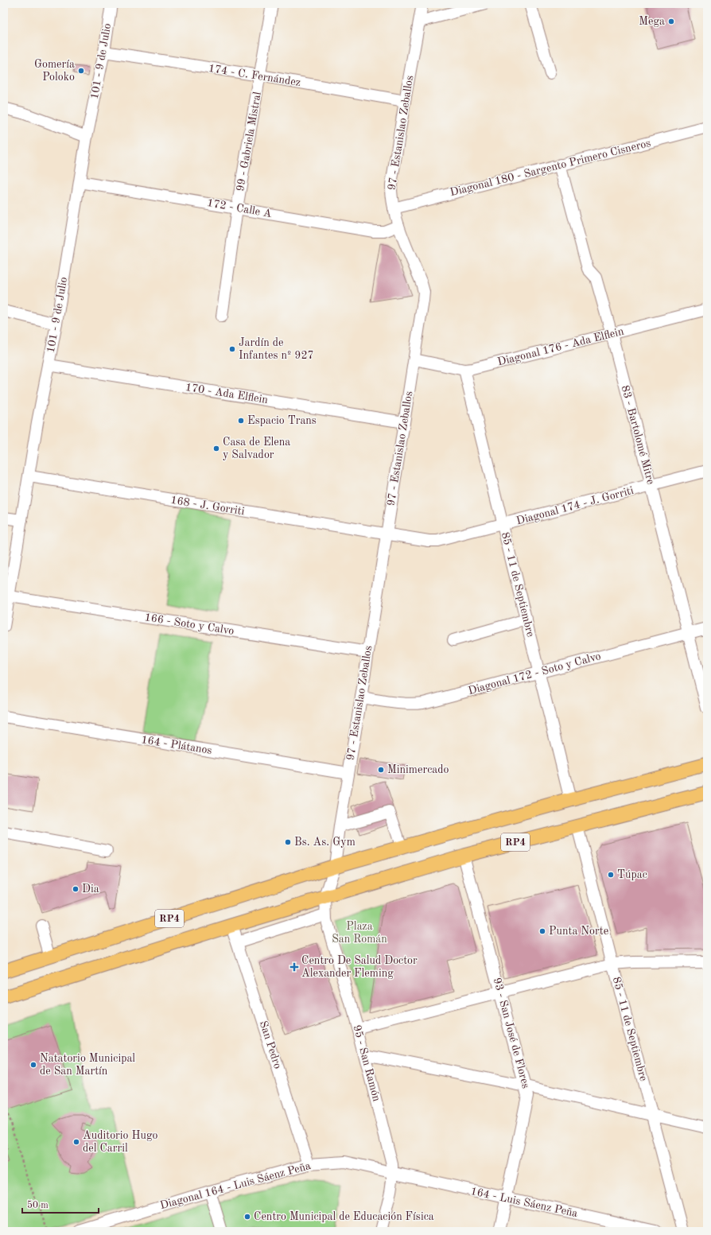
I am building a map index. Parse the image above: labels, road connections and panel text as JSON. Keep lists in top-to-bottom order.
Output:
{
  "streets": {
    "main road": ["RP4"],
    "street": [
      "101 - 9 de Julio",
      "174 - C. Fernández",
      "97 - Estanislao Zeballos",
      "99 - Gabriela Mistral",
      "Diagonal 180 - Sargento Primero Cisneros",
      "172 - Calle A",
      "Diagonal 176 - Ada Elflein",
      "170 - Ada Elflein",
      "83 - Bartolomé Mitre",
      "168 - J. Gorriti",
      "Diagonal 174 - J. Gorriti",
      "85 - 11 de Septiembre",
      "166 - Soto y Calvo",
      "Diagonal 172 - Soto y Calvo",
      "164 - Plátanos",
      "93 - San José de Flores",
      "San Pedro",
      "95 - San Ramón",
      "Diagonal 164 - Luis Sáenz Peña",
      "164 - Luis Sáenz Peña"
    ]
  },
  "crossings": [
    ["101 - 9 de Julio", "174 - C. Fernández"],
    ["101 - 9 de Julio", "172 - Calle A"],
    ["101 - 9 de Julio", "170 - Ada Elflein"],
    ["101 - 9 de Julio", "168 - J. Gorriti"],
    ["101 - 9 de Julio", "166 - Soto y Calvo"],
    ["174 - C. Fernández", "97 - Estanislao Zeballos"],
    ["174 - C. Fernández", "99 - Gabriela Mistral"],
    ["97 - Estanislao Zeballos", "Diagonal 180 - Sargento Primero Cisneros"],
    ["97 - Estanislao Zeballos", "172 - Calle A"],
    ["97 - Estanislao Zeballos", "Diagonal 176 - Ada Elflein"],
    ["97 - Estanislao Zeballos", "170 - Ada Elflein"],
    ["97 - Estanislao Zeballos", "168 - J. Gorriti"],
    ["97 - Estanislao Zeballos", "Diagonal 174 - J. Gorriti"],
    ["97 - Estanislao Zeballos", "166 - Soto y Calvo"],
    ["97 - Estanislao Zeballos", "Diagonal 172 - Soto y Calvo"],
    ["97 - Estanislao Zeballos", "164 - Plátanos"],
    ["97 - Estanislao Zeballos", "RP4"],
    ["97 - Estanislao Zeballos", "95 - San Ramón"],
    ["99 - Gabriela Mistral", "172 - Calle A"],
    ["Diagonal 180 - Sargento Primero Cisneros", "83 - Bartolomé Mitre"],
    ["Diagonal 176 - Ada Elflein", "83 - Bartolomé Mitre"],
    ["Diagonal 176 - Ada Elflein", "85 - 11 de Septiembre"],
    ["83 - Bartolomé Mitre", "Diagonal 174 - J. Gorriti"],
    ["83 - Bartolomé Mitre", "Diagonal 172 - Soto y Calvo"],
    ["168 - J. Gorriti", "Diagonal 174 - J. Gorriti"],
    ["Diagonal 174 - J. Gorriti", "85 - 11 de Septiembre"],
    ["85 - 11 de Septiembre", "Diagonal 172 - Soto y Calvo"],
    ["85 - 11 de Septiembre", "RP4"],
    ["RP4", "93 - San José de Flores"],
    ["RP4", "San Pedro"],
    ["RP4", "95 - San Ramón"],
    ["93 - San José de Flores", "164 - Luis Sáenz Peña"],
    ["San Pedro", "Diagonal 164 - Luis Sáenz Peña"],
    ["95 - San Ramón", "Diagonal 164 - Luis Sáenz Peña"],
    ["95 - San Ramón", "164 - Luis Sáenz Peña"],
    ["Diagonal 164 - Luis Sáenz Peña", "164 - Luis Sáenz Peña"]
  ],
  "parks": ["Plaza San Román"],
  "places": {
    "other": [
      "Mega",
      "Gomería Poloko",
      "Jardín de Infantes nº 927",
      "Espacio Trans",
      "Casa de Elena y Salvador",
      "Minimercado",
      "Bs. As. Gym",
      "Túpac",
      "Dia",
      "Punta Norte",
      "Natatorio Municipal de San Martín",
      "Auditorio Hugo del Carril",
      "Centro Municipal de Educación Física"
    ],
    "health": ["Centro De Salud Doctor Alexander Fleming"]
  },
  "scale_bar": "50 m"
}
